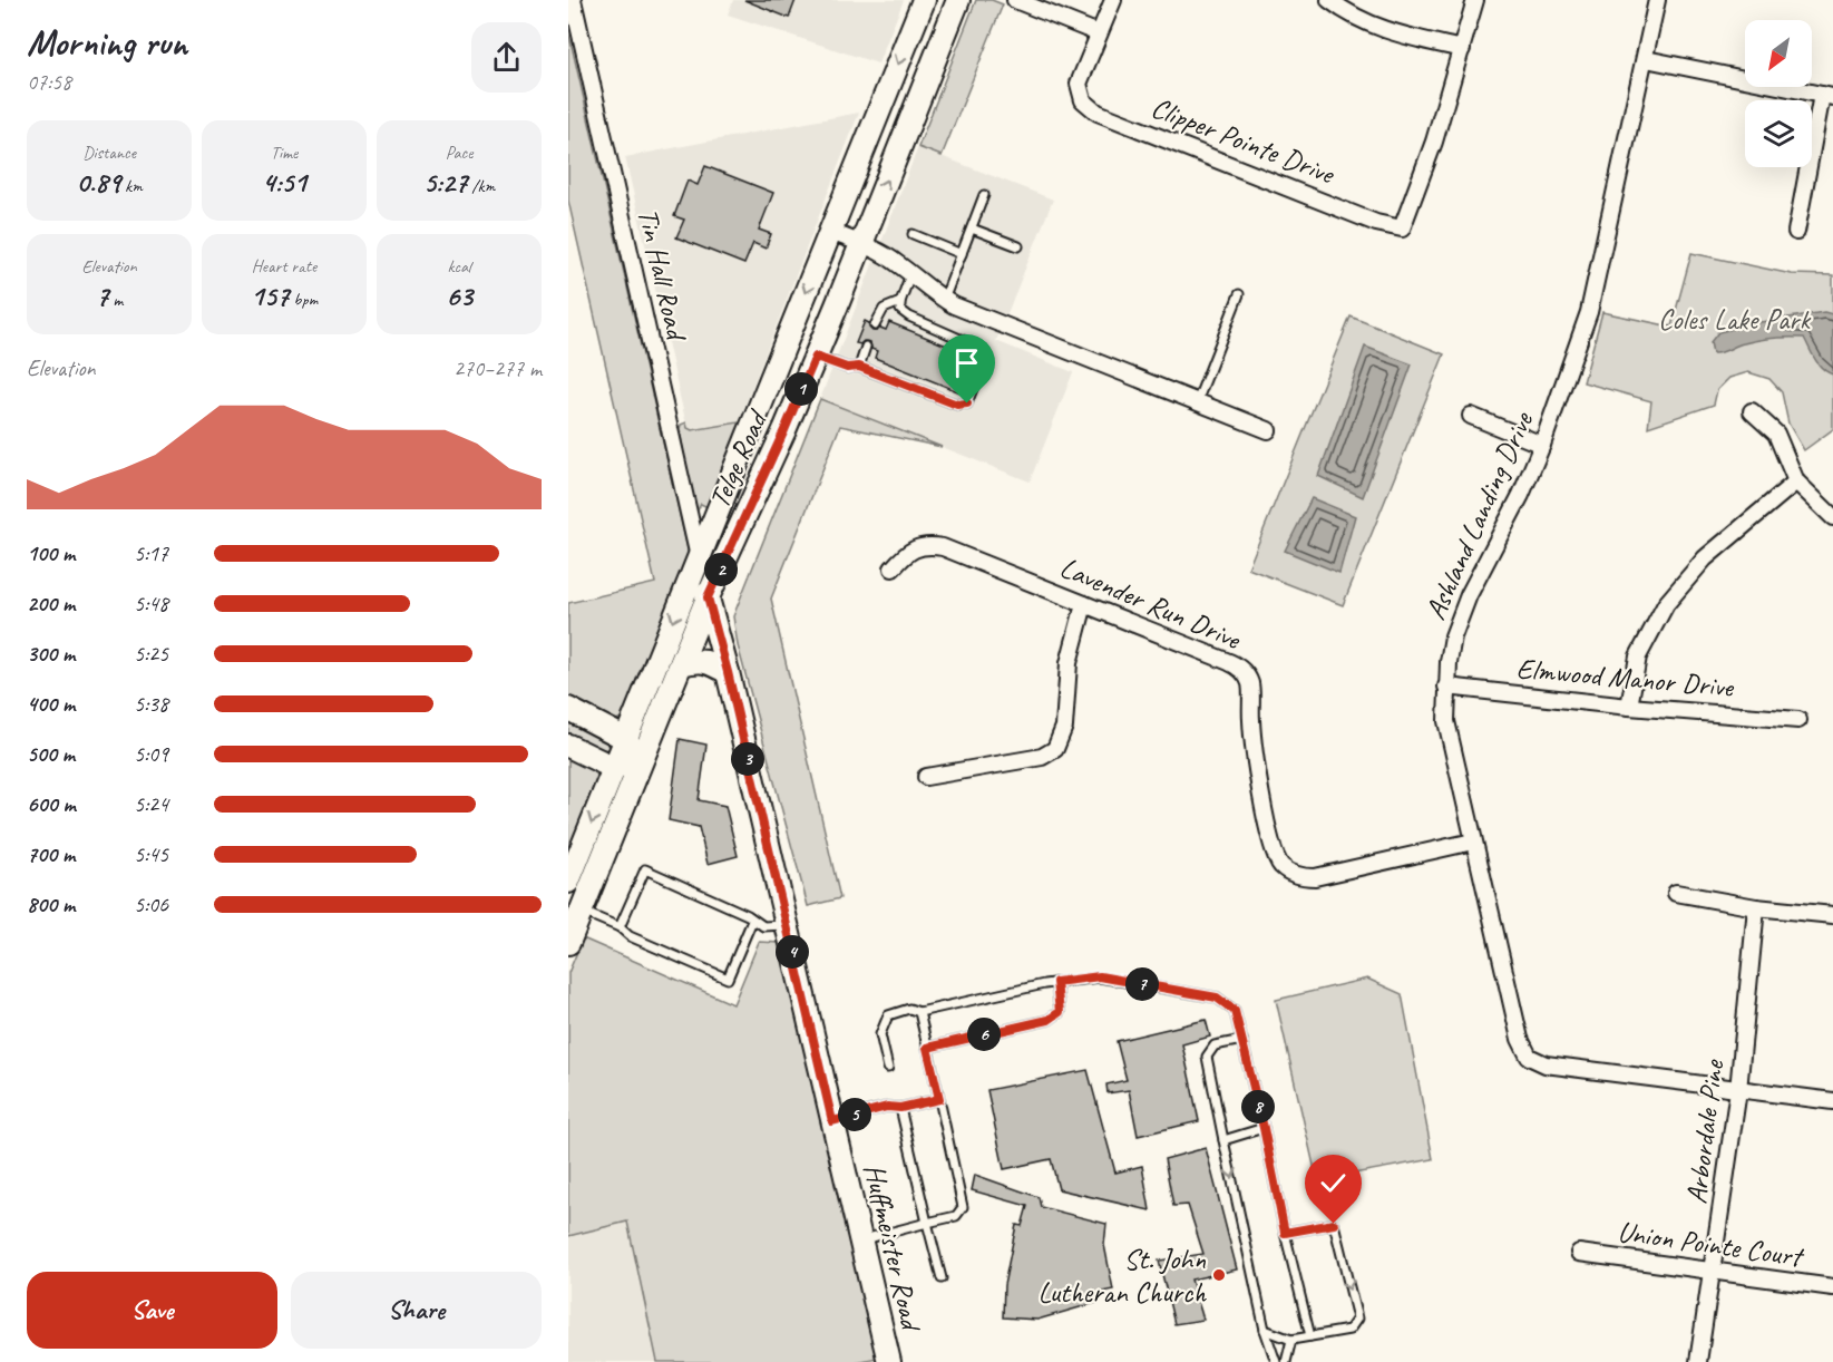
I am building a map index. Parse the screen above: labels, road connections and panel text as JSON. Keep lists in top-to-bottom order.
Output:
{
  "streets": {
    "main road": ["Telge Road", "Huffmeister Road"],
    "street": [
      "Clipper Pointe Drive",
      "Tin Hall Road",
      "Ashland Landing Drive",
      "Lavender Run Drive",
      "Elmwood Manor Drive",
      "Arbordale Pine",
      "Union Pointe Court"
    ]
  },
  "crossings": [
    ["Tin Hall Road", "Telge Road"],
    ["Tin Hall Road", "Huffmeister Road"],
    ["Telge Road", "Huffmeister Road"],
    ["Ashland Landing Drive", "Lavender Run Drive"],
    ["Ashland Landing Drive", "Elmwood Manor Drive"],
    ["Ashland Landing Drive", "Arbordale Pine"],
    ["Arbordale Pine", "Union Pointe Court"]
  ],
  "parks": ["Coles Lake Park"],
  "places": ["St. John Lutheran Church"],
  "north": "bottom left",
  "page": {
    "heading": ["Morning run", "07:58"],
    "stats": [
      ["Distance", "0.89 km"],
      ["Time", "4:51"],
      ["Pace", "5:27 /km"],
      ["Elevation", "7 m"],
      ["Heart rate", "157 bpm"],
      ["kcal", "63"]
    ],
    "chart": ["Elevation", "270–277 m"],
    "pins": [
      "1",
      "2",
      "3",
      "4",
      "7",
      "6",
      "8",
      "5"
    ],
    "list": [
      {
        "name": "100 m",
        "note": "5:17"
      },
      {
        "name": "200 m",
        "note": "5:48"
      },
      {
        "name": "300 m",
        "note": "5:25"
      },
      {
        "name": "400 m",
        "note": "5:38"
      },
      {
        "name": "500 m",
        "note": "5:09"
      },
      {
        "name": "600 m",
        "note": "5:24"
      },
      {
        "name": "700 m",
        "note": "5:45"
      },
      {
        "name": "800 m",
        "note": "5:06"
      }
    ],
    "buttons": ["Save", "Share"]
  }
}
